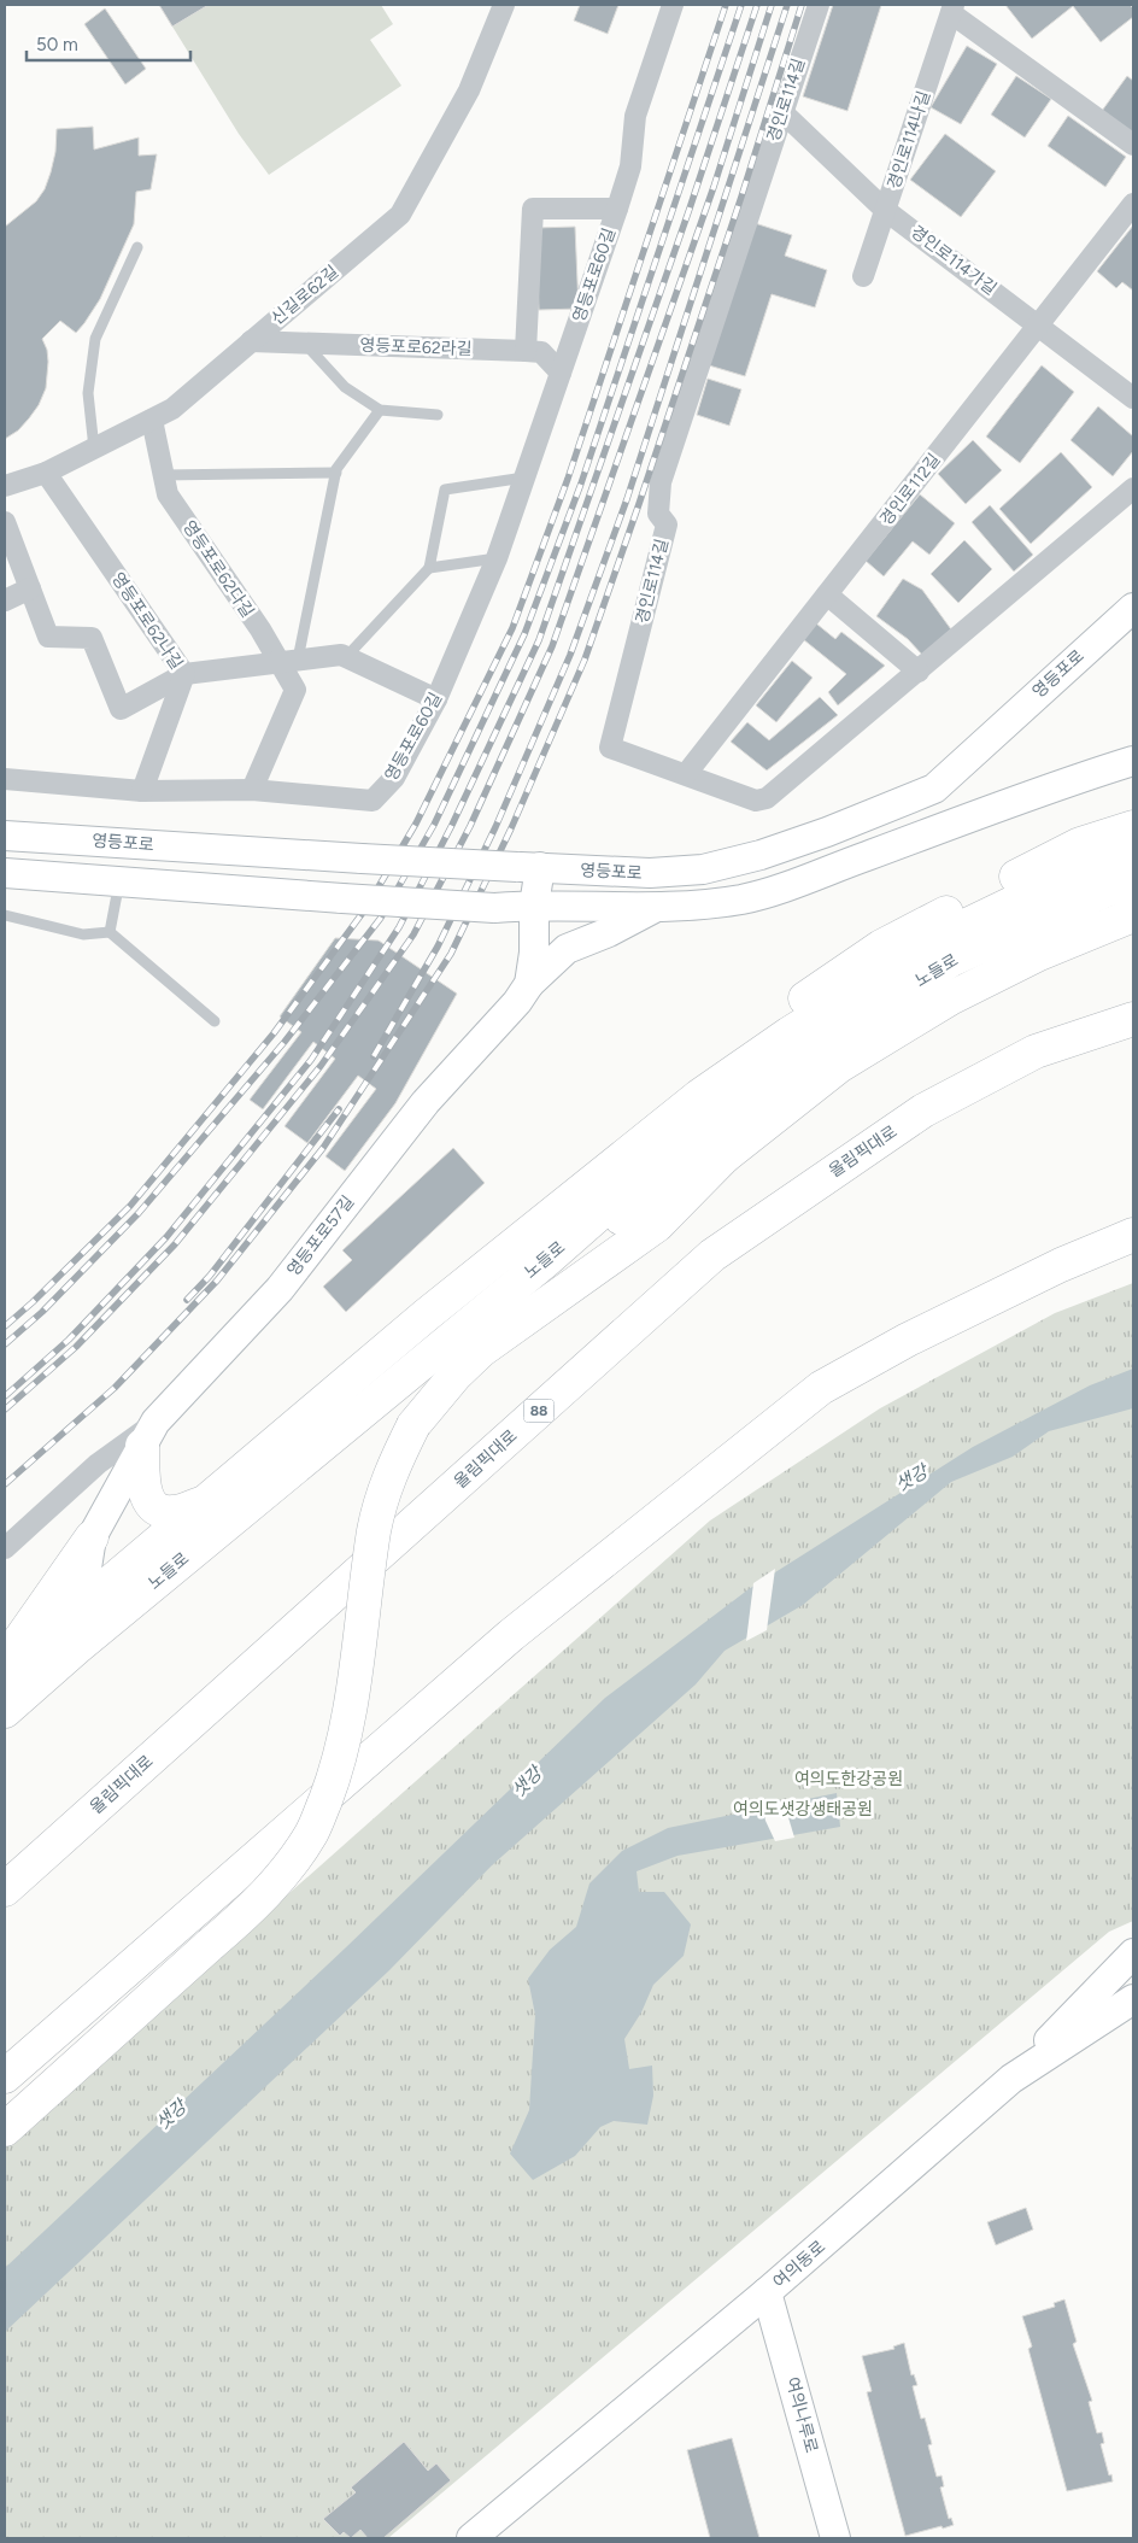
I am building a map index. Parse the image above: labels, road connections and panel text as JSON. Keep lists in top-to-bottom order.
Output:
{
  "streets": {
    "main road": [
      "영등포로",
      "노들로",
      "올림픽대로",
      "영등포로57길",
      "88",
      "여의동로",
      "여의나루로"
    ],
    "street": [
      "경인로114길",
      "경인로114나길",
      "경인로114가길",
      "영등포로60길",
      "신길로62길",
      "영등포로62라길",
      "경인로112길",
      "영등포로62다길",
      "영등포로62나길"
    ]
  },
  "crossings": [
    ["경인로114길", "경인로114가길"],
    ["경인로114길", "경인로112길"],
    ["경인로114나길", "경인로114가길"],
    ["경인로114가길", "경인로112길"],
    ["영등포로60길", "영등포로62라길"],
    ["영등포로60길", "영등포로62나길"],
    ["신길로62길", "영등포로62라길"],
    ["신길로62길", "영등포로62다길"],
    ["신길로62길", "영등포로62나길"],
    ["영등포로62다길", "영등포로62나길"],
    ["영등포로", "영등포로57길"],
    ["여의동로", "여의나루로"]
  ],
  "water": ["샛강"],
  "parks": ["여의도한강공원", "여의도샛강생태공원"],
  "scale_bar": "50 m"
}
